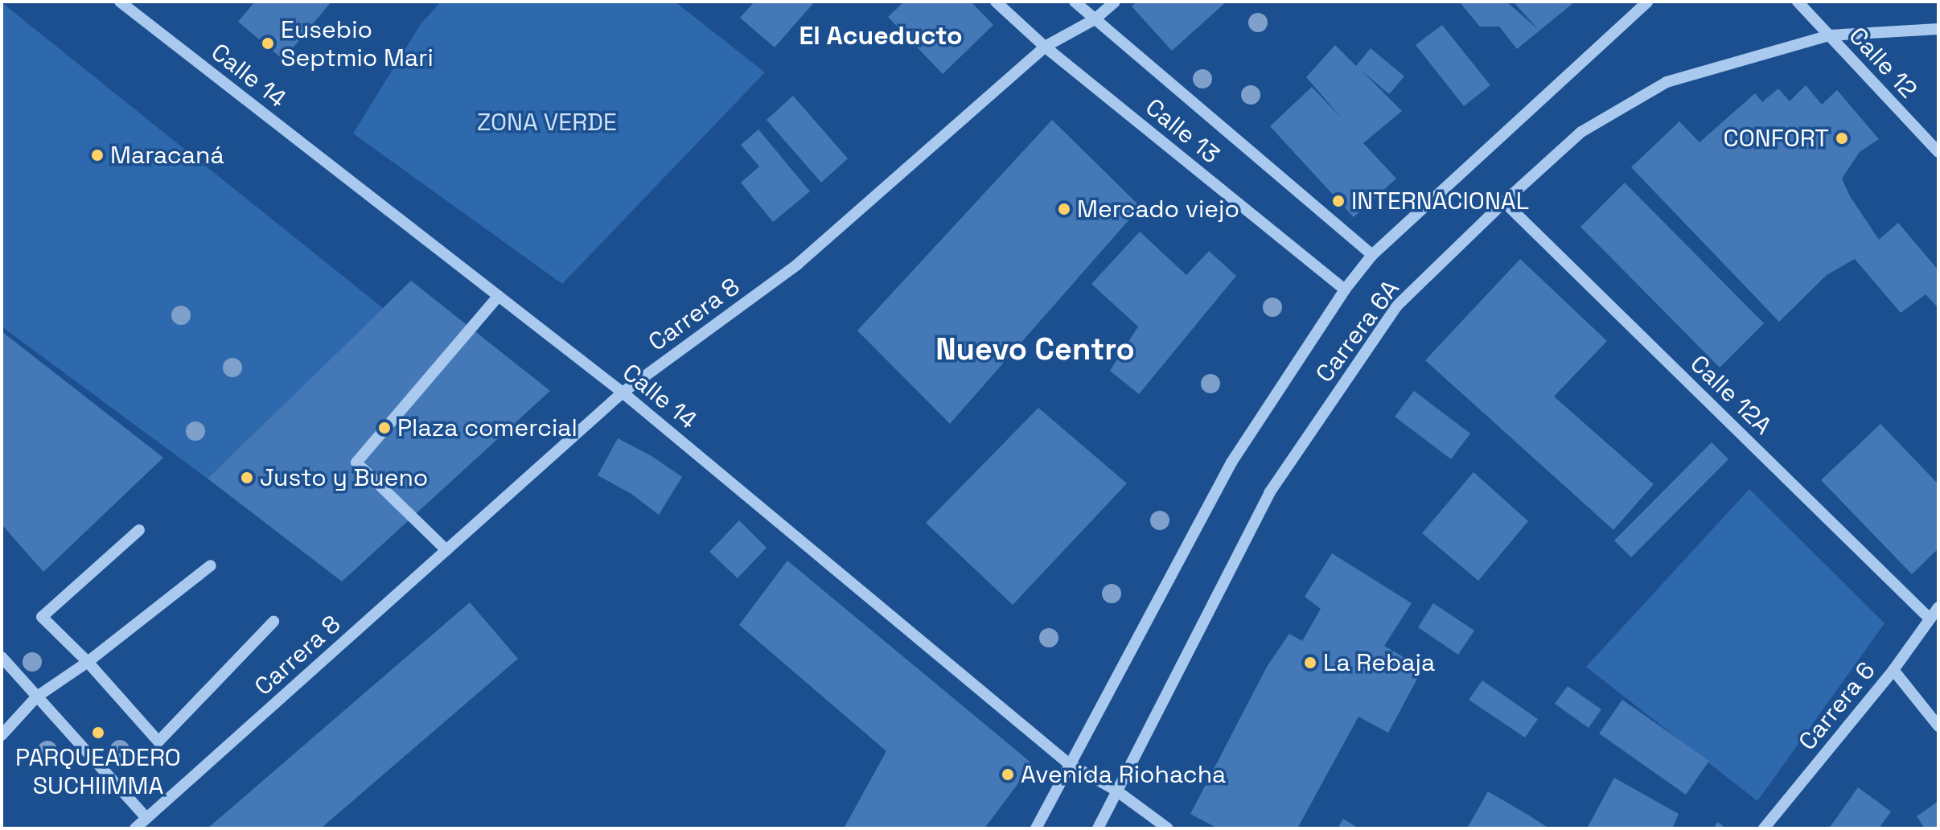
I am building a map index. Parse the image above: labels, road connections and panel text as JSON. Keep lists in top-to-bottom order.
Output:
{
  "streets": {
    "street": [
      "Calle 12",
      "Calle 14",
      "Calle 13",
      "Carrera 8",
      "Carrera 6A",
      "Calle 12A",
      "Carrera 6"
    ]
  },
  "crossings": [
    ["Calle 12", "Carrera 6A"],
    ["Calle 14", "Carrera 8"],
    ["Calle 14", "Carrera 6A"],
    ["Calle 13", "Carrera 8"],
    ["Calle 13", "Carrera 6A"],
    ["Carrera 6A", "Calle 12A"],
    ["Calle 12A", "Carrera 6"]
  ],
  "districts": ["El Acueducto", "Nuevo Centro"],
  "parks": ["ZONA VERDE"],
  "places": [
    "Eusebio Septmio Mari",
    "CONFORT",
    "Maracaná",
    "INTERNACIONAL",
    "Mercado viejo",
    "Plaza comercial",
    "Justo y Bueno",
    "La Rebaja",
    "PARQUEADERO SUCHIIMMA",
    "Avenida Riohacha"
  ]
}
